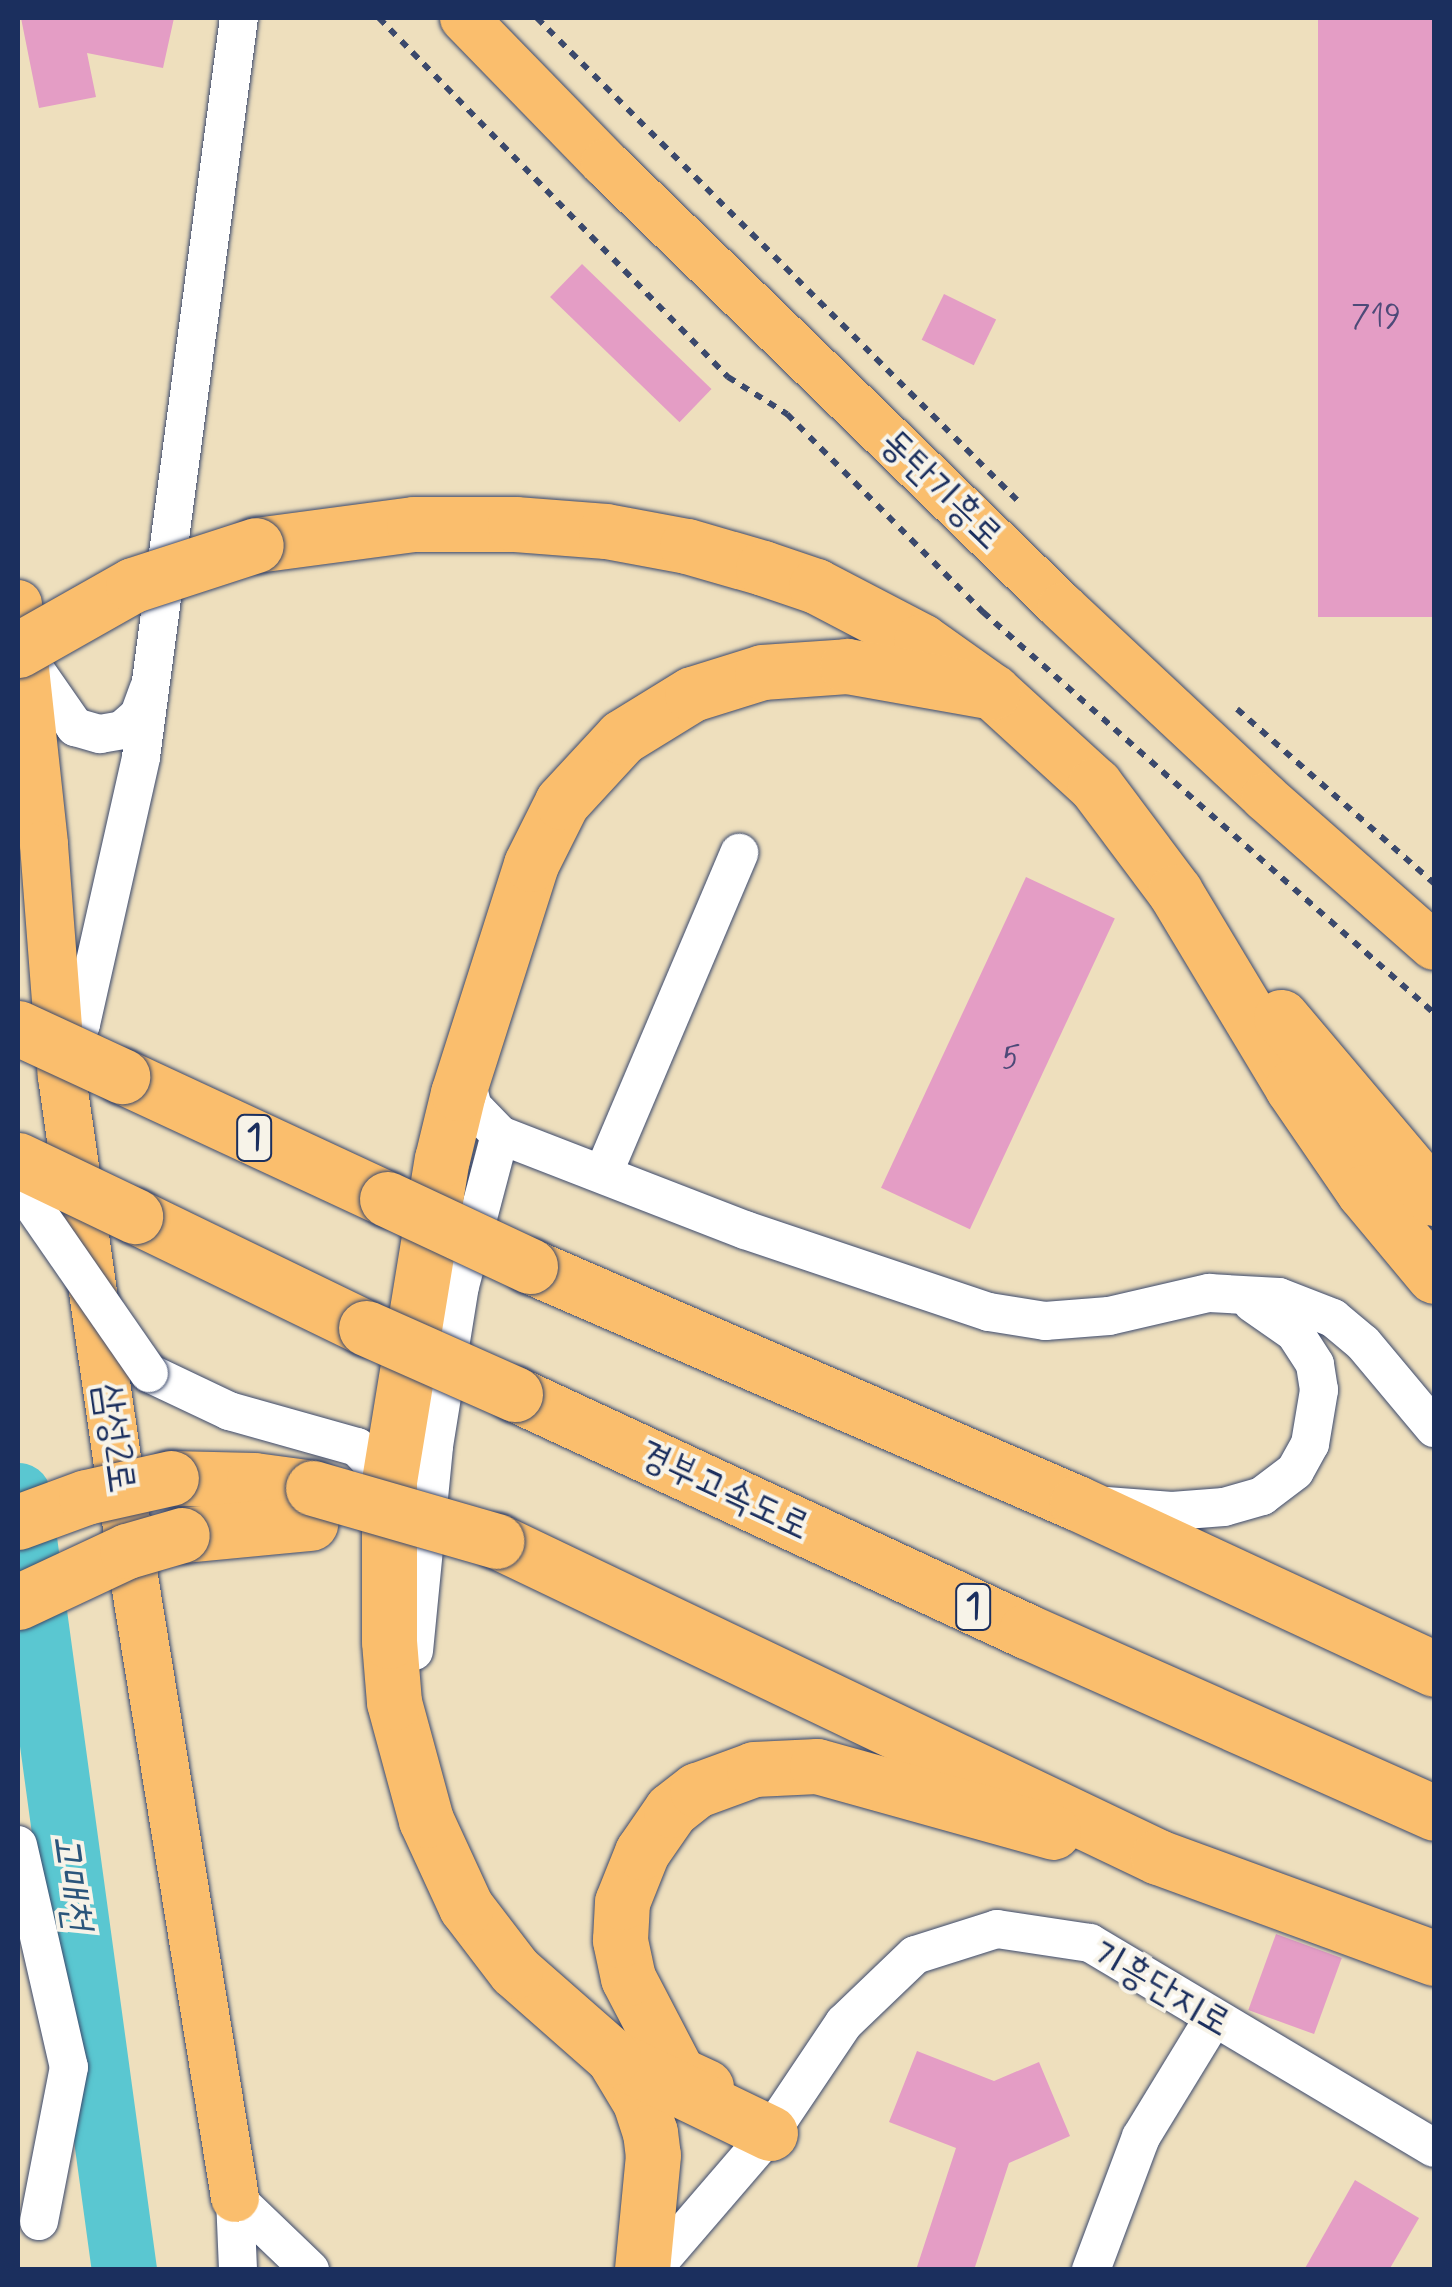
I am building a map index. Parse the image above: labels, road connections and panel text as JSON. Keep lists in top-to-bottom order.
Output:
{
  "streets": {
    "highway": ["1", "경부고속도로"],
    "main road": ["동탄기흥로", "삼성2로"],
    "street": ["기흥단지로"]
  },
  "water": ["고매천"],
  "house_numbers": ["719", "5"]
}
